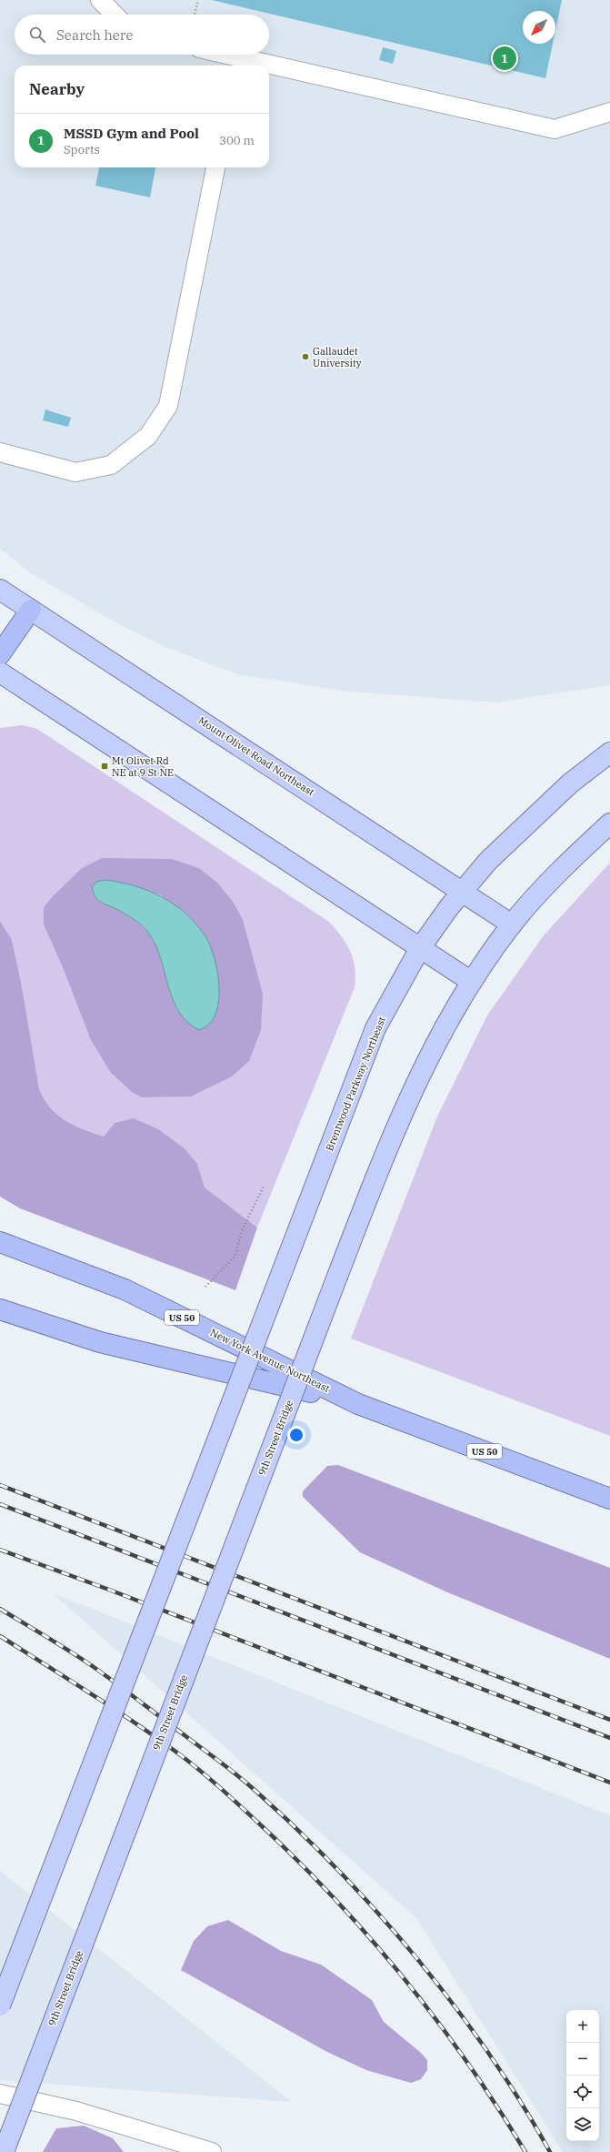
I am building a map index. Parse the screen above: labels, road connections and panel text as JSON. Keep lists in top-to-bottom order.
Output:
{
  "streets": {
    "highway": ["US 50", "New York Avenue Northeast"],
    "main road": ["Mount Olivet Road Northeast", "Brentwood Parkway Northeast", "9th Street Bridge"]
  },
  "crossings": [
    ["Mount Olivet Road Northeast", "Brentwood Parkway Northeast"]
  ],
  "places": {
    "other": ["Gallaudet University"],
    "transit": ["Mt Olivet Rd NE at 9 St NE"]
  },
  "north": "bottom left",
  "page": {
    "search": "Search here",
    "pins": "1",
    "heading": "Nearby",
    "list": [
      {
        "mark": "1",
        "name": "MSSD Gym and Pool",
        "note": "Sports",
        "value": "300 m"
      }
    ],
    "map_buttons": ["+", "−"]
  }
}
